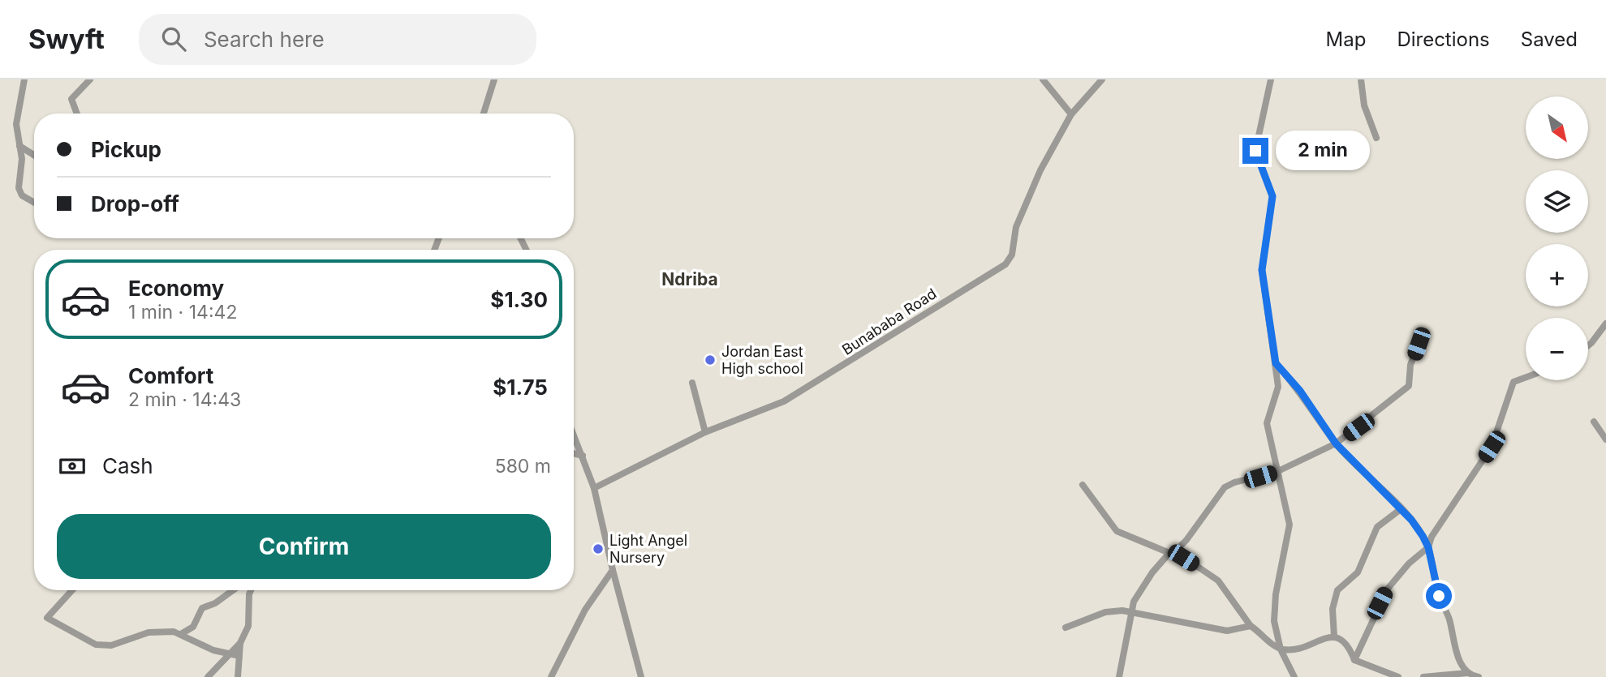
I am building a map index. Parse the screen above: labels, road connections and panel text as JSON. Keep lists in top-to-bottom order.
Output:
{
  "streets": {
    "street": ["Bunababa Road"]
  },
  "districts": ["Ndriba"],
  "places": ["Jordan East High school", "Light Angel Nursery"],
  "north": "bottom right",
  "page": {
    "header": "Swyft",
    "search": "Search here",
    "nav": ["Map", "Directions", "Saved"],
    "map_buttons": ["+", "−"],
    "banner": ["Pickup", "Drop-off"],
    "bubble": "2 min",
    "list": [
      {
        "name": "Economy",
        "note": "1 min · 14:42",
        "value": "$1.30"
      },
      {
        "name": "Comfort",
        "note": "2 min · 14:43",
        "value": "$1.75"
      }
    ],
    "pay": ["Cash", "580 m"],
    "buttons": "Confirm"
  }
}
